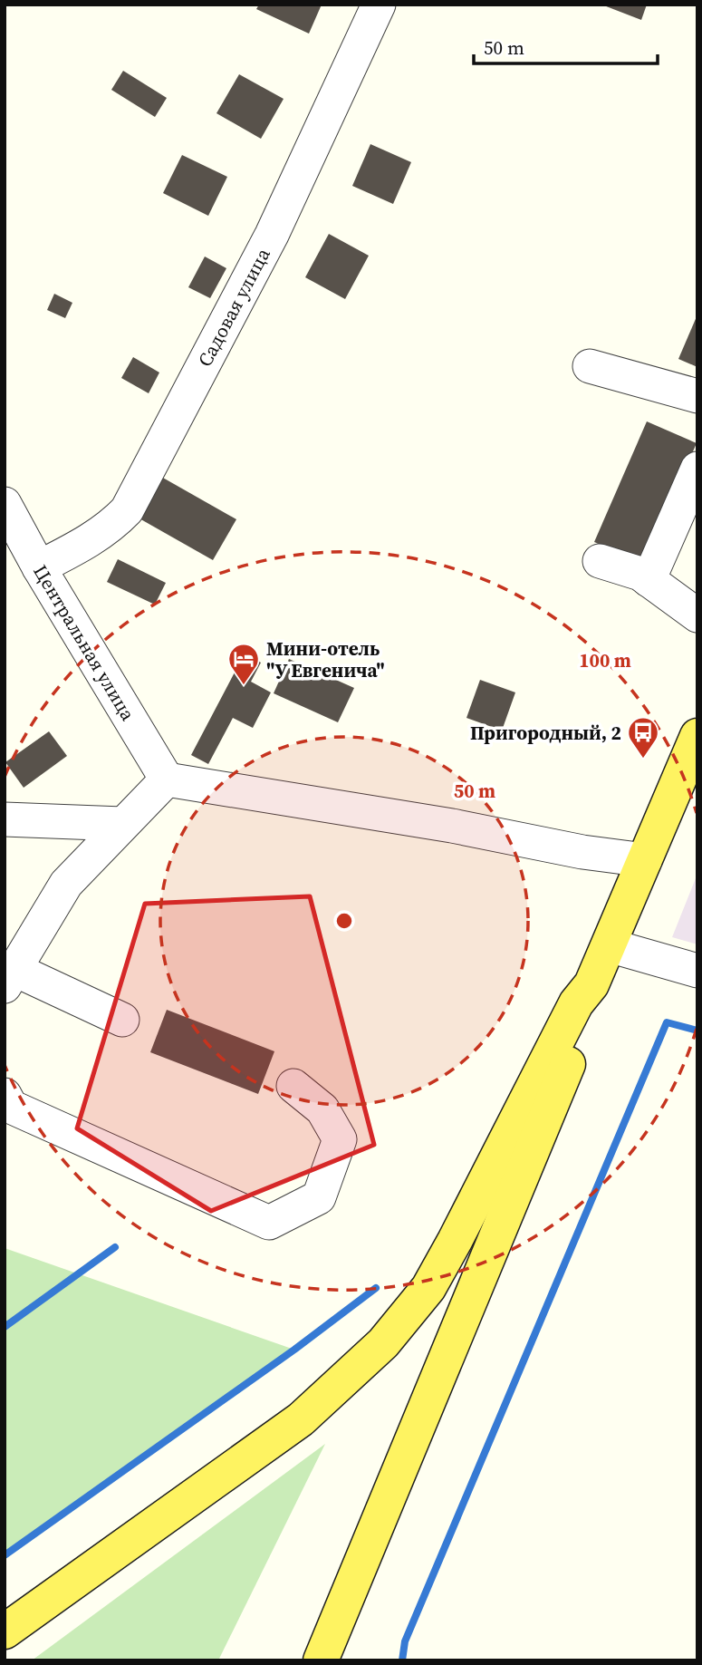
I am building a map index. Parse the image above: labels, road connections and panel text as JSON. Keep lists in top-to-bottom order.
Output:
{
  "streets": {
    "street": ["Садовая улица", "Центральная улица"]
  },
  "crossings": [
    ["Садовая улица", "Центральная улица"]
  ],
  "places": {
    "hotel": ["Мини-отель \"У Евгенича\""],
    "bus stop": ["Пригородный, 2"]
  },
  "scale_bar": "50 m",
  "rings": ["100 m", "50 m"]
}
